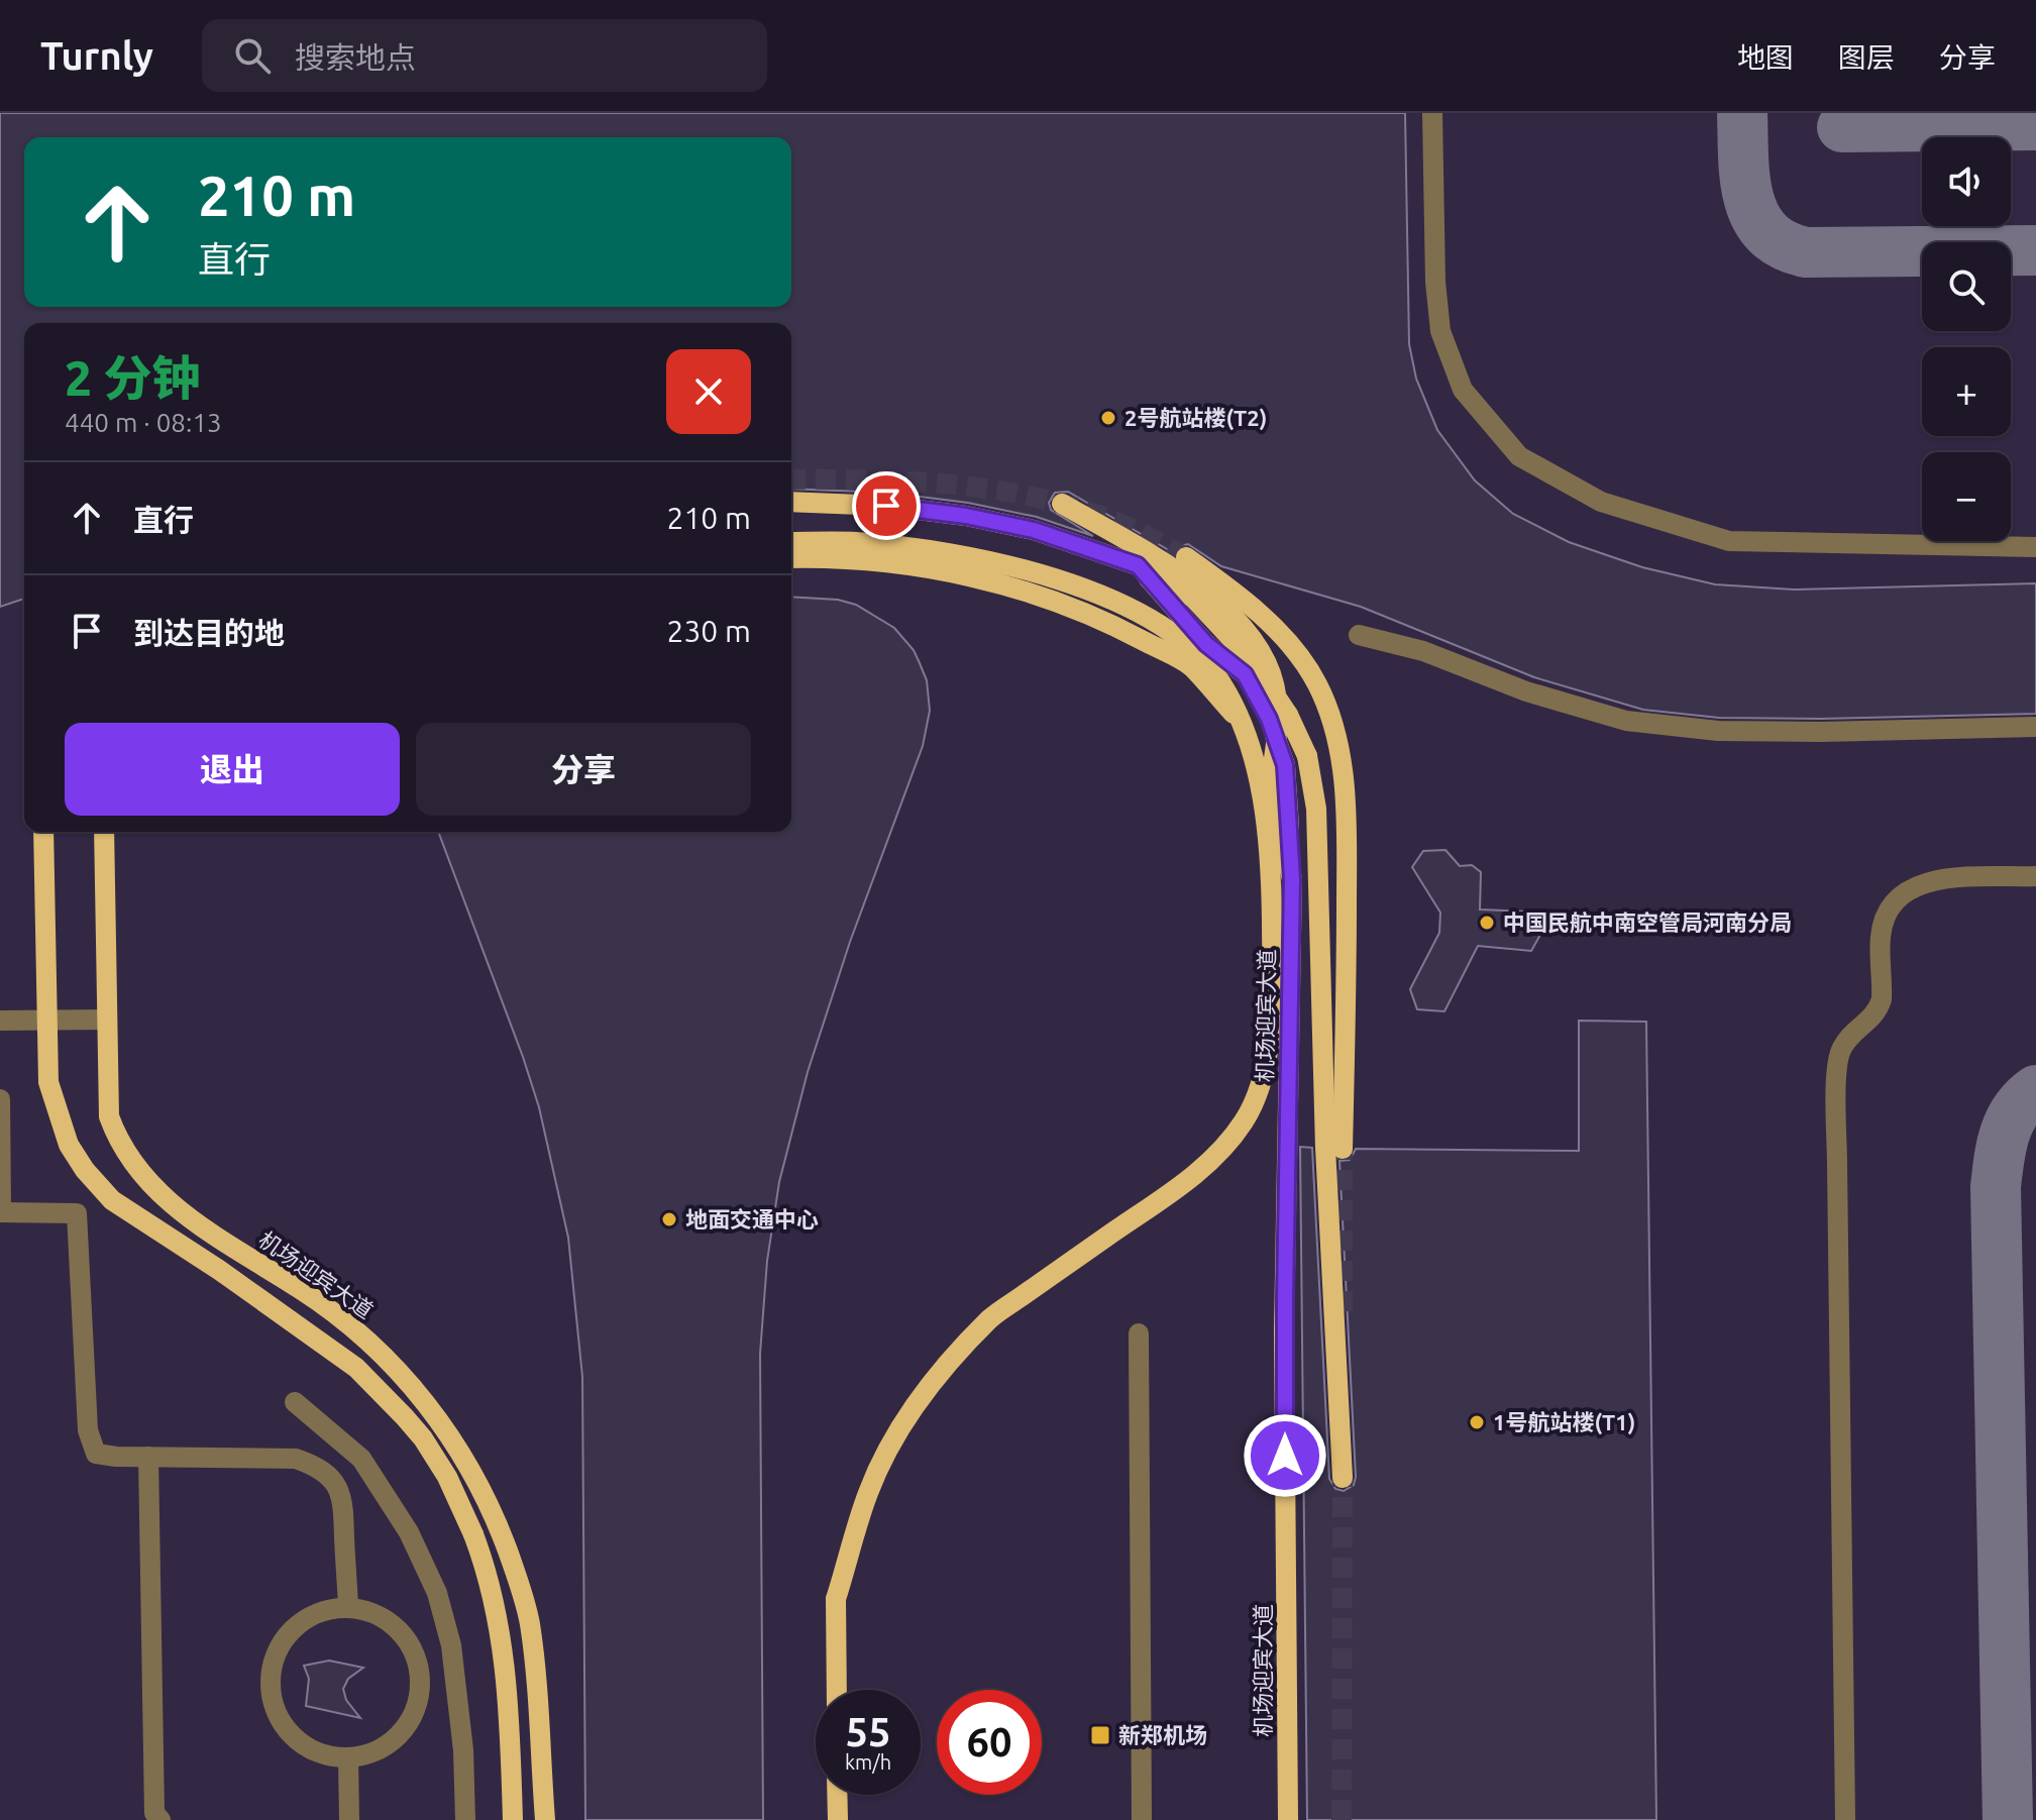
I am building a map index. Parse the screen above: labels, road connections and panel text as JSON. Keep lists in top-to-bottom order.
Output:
{
  "streets": {
    "main road": ["机场迎宾大道"]
  },
  "places": {
    "other": [
      "2号航站楼(T2)",
      "中国民航中南空管局河南分局",
      "地面交通中心",
      "1号航站楼(T1)"
    ],
    "transit": ["新郑机场"]
  },
  "page": {
    "header": "Turnly",
    "search": "搜索地点",
    "nav": ["地图", "图层", "分享"],
    "map_buttons": ["+", "−"],
    "turn": ["210 m", "直行"],
    "heading": ["2 分钟", "440 m · 08:13"],
    "list": [
      {
        "name": "直行",
        "value": "210 m"
      },
      {
        "name": "到达目的地",
        "value": "230 m"
      }
    ],
    "buttons": ["退出", "分享"],
    "speed": "55 km/h",
    "limit": "60"
  }
}
